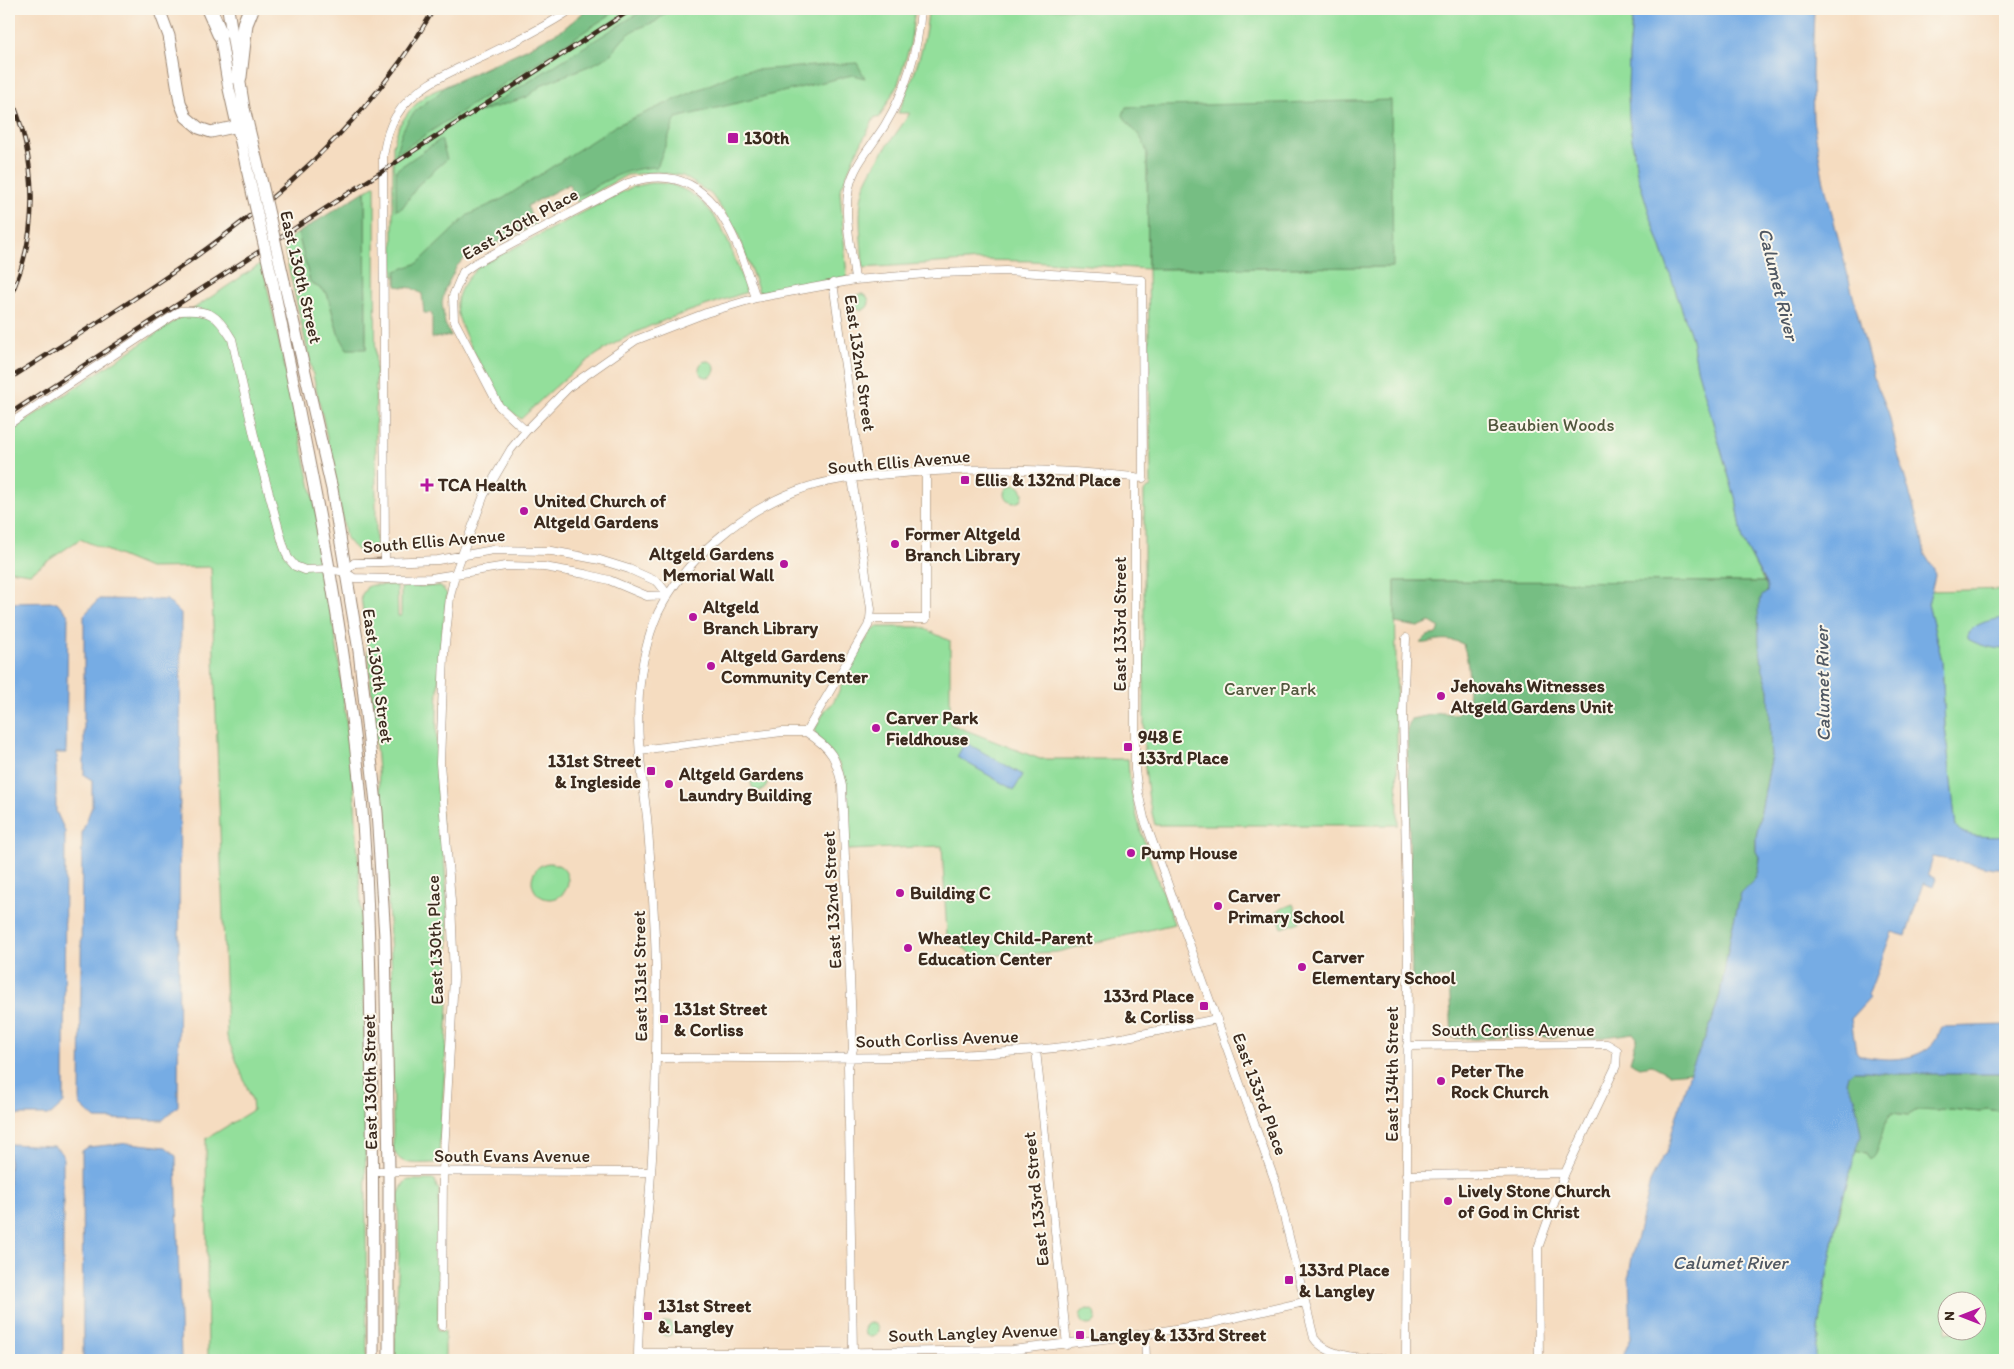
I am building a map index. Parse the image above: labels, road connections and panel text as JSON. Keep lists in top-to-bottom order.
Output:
{
  "streets": {
    "main road": ["East 130th Street"],
    "street": [
      "East 130th Place",
      "East 132nd Street",
      "South Ellis Avenue",
      "East 133rd Street",
      "East 131st Street",
      "South Corliss Avenue",
      "East 134th Street",
      "East 133rd Place",
      "South Evans Avenue",
      "South Langley Avenue"
    ]
  },
  "crossings": [
    ["East 130th Place", "East 132nd Street"],
    ["East 130th Place", "South Ellis Avenue"],
    ["East 130th Place", "South Evans Avenue"],
    ["East 130th Street", "South Ellis Avenue"],
    ["East 130th Street", "South Evans Avenue"],
    ["East 132nd Street", "South Ellis Avenue"],
    ["East 132nd Street", "South Corliss Avenue"],
    ["East 132nd Street", "South Langley Avenue"],
    ["South Ellis Avenue", "East 133rd Street"],
    ["South Ellis Avenue", "East 131st Street"],
    ["East 133rd Street", "South Corliss Avenue"],
    ["East 133rd Street", "East 133rd Place"],
    ["East 133rd Street", "South Langley Avenue"],
    ["East 131st Street", "South Corliss Avenue"],
    ["East 131st Street", "South Evans Avenue"],
    ["East 131st Street", "South Langley Avenue"],
    ["South Corliss Avenue", "East 134th Street"],
    ["South Corliss Avenue", "East 133rd Place"],
    ["East 134th Street", "East 133rd Place"],
    ["East 133rd Place", "South Langley Avenue"]
  ],
  "water": ["Calumet River"],
  "parks": ["Beaubien Woods", "Carver Park"],
  "places": {
    "transit": [
      "130th",
      "Ellis & 132nd Place",
      "948 E 133rd Place",
      "131st Street & Ingleside",
      "133rd Place & Corliss",
      "131st Street & Corliss",
      "133rd Place & Langley",
      "131st Street & Langley",
      "Langley & 133rd Street"
    ],
    "health": ["TCA Health"],
    "other": [
      "United Church of Altgeld Gardens",
      "Former Altgeld Branch Library",
      "Altgeld Gardens Memorial Wall",
      "Altgeld Branch Library",
      "Altgeld Gardens Community Center",
      "Jehovahs Witnesses Altgeld Gardens Unit",
      "Carver Park Fieldhouse",
      "Altgeld Gardens Laundry Building",
      "Pump House",
      "Building C",
      "Carver Primary School",
      "Wheatley Child-Parent Education Center",
      "Carver Elementary School",
      "Peter The Rock Church",
      "Lively Stone Church of God in Christ"
    ]
  },
  "north": "left"
}
